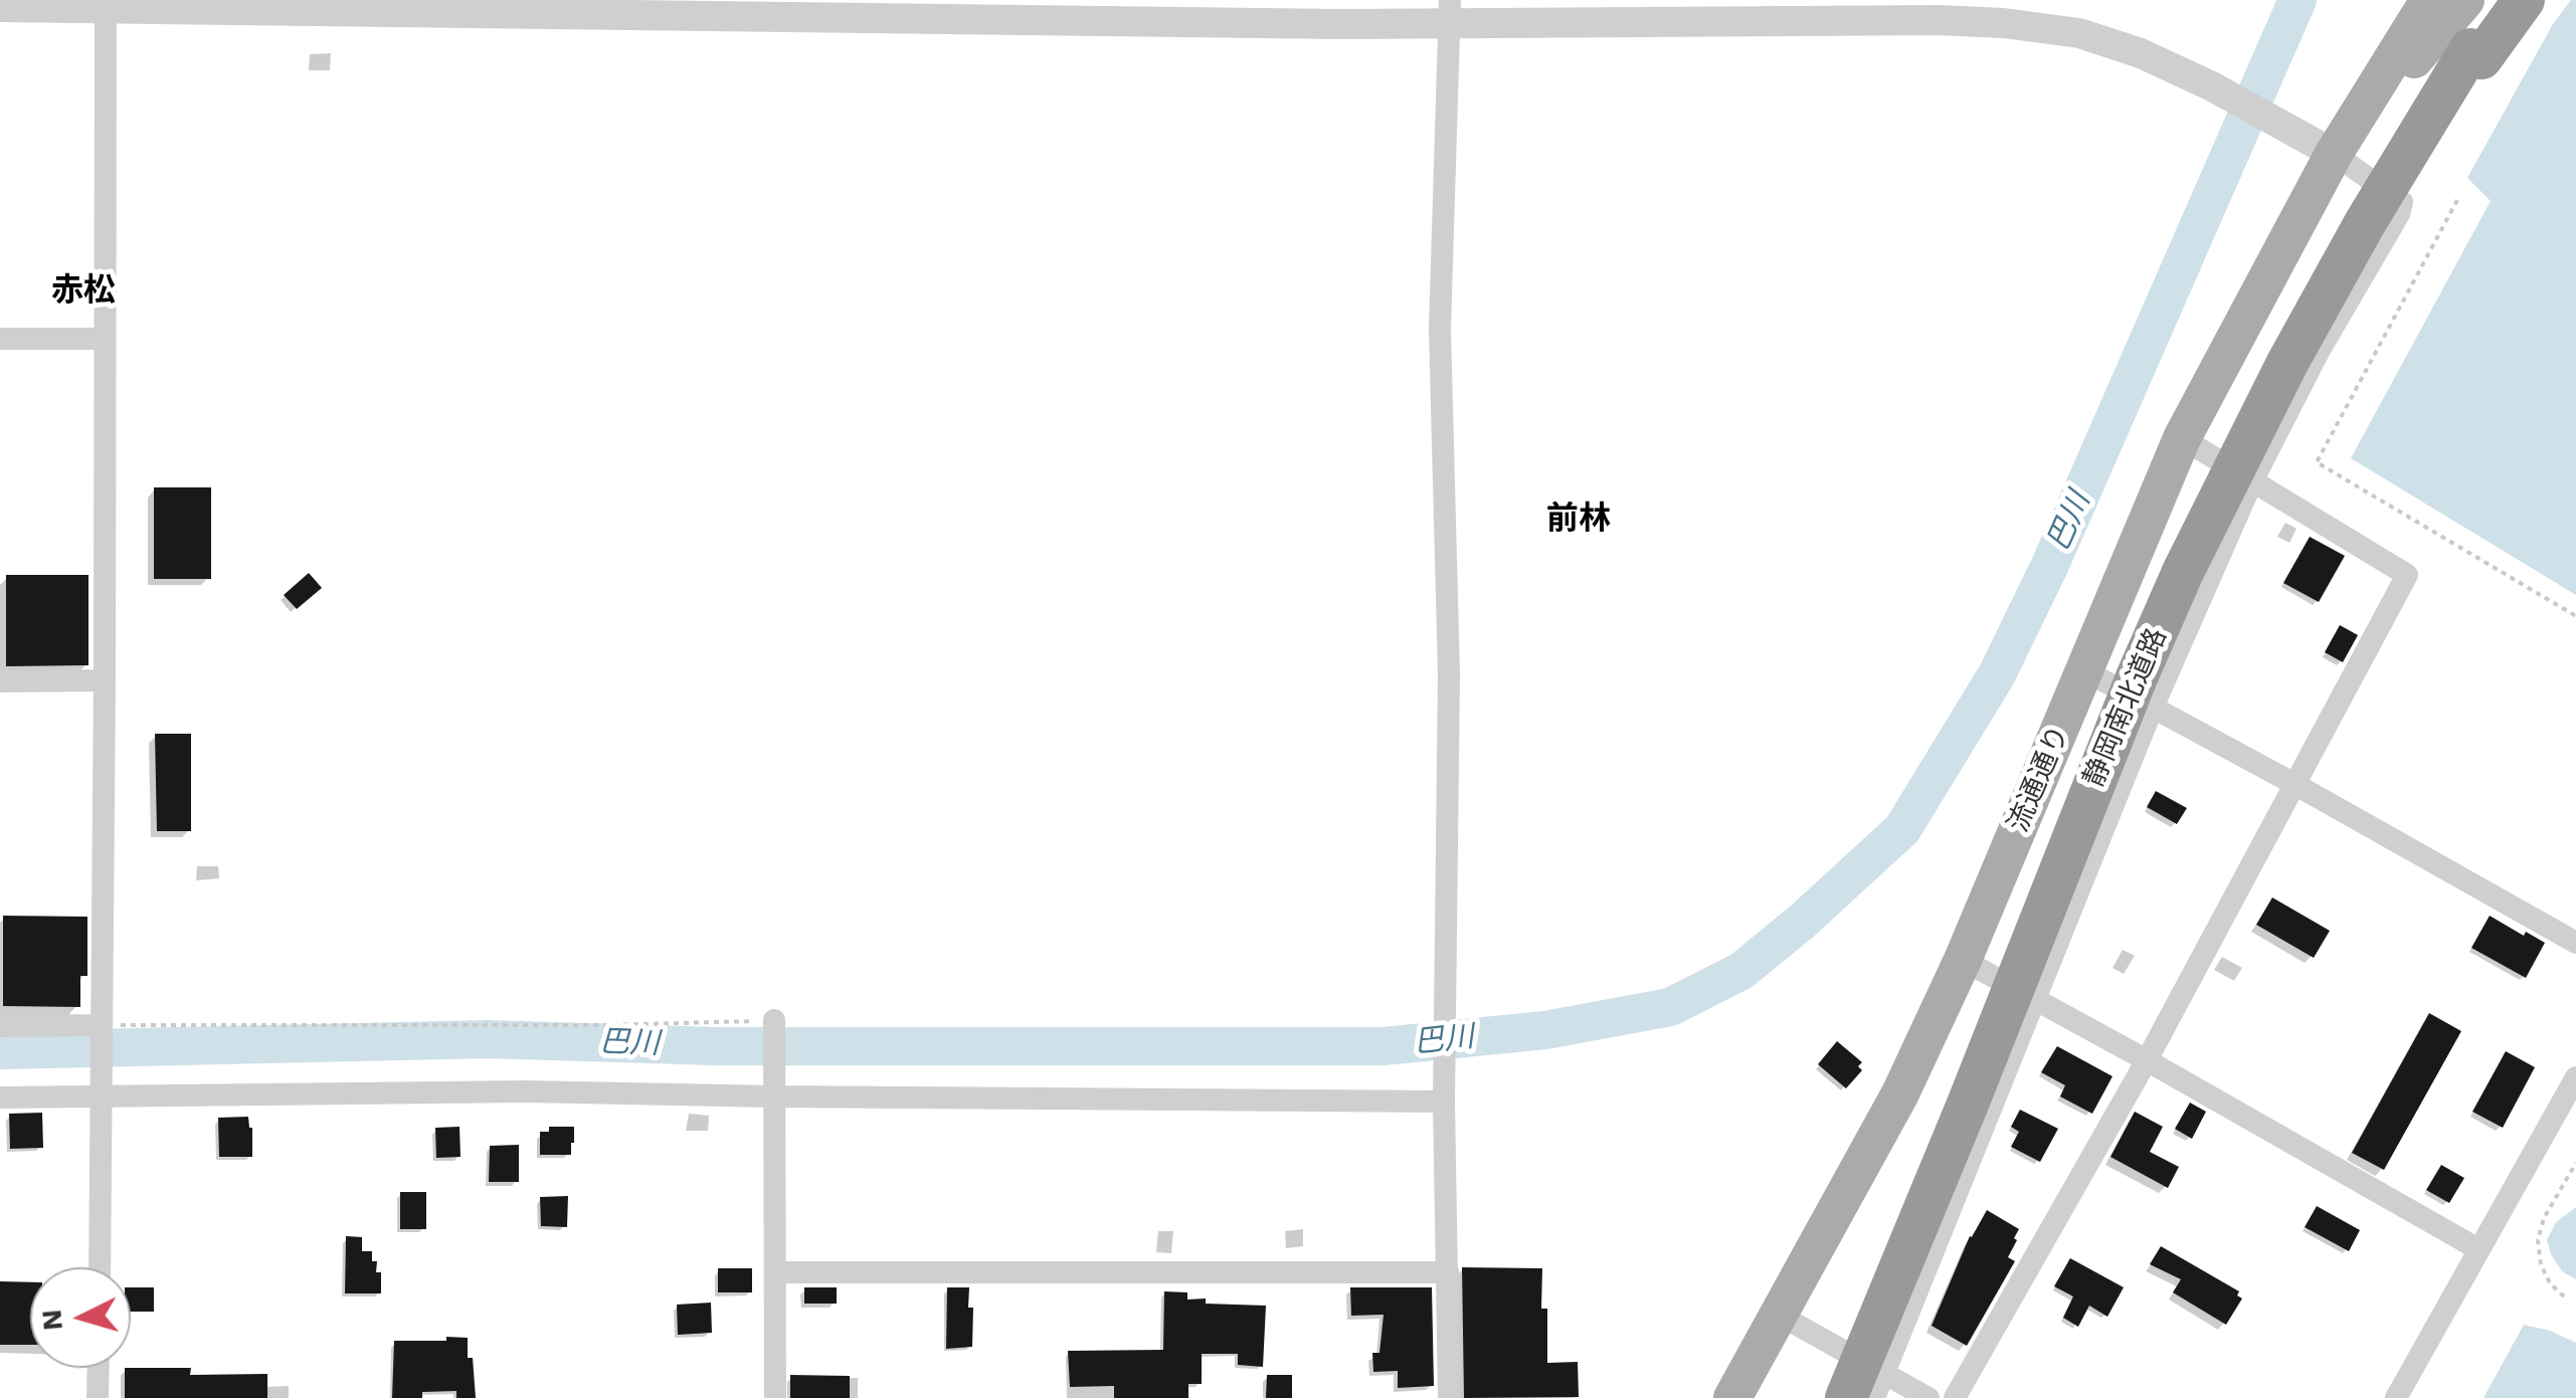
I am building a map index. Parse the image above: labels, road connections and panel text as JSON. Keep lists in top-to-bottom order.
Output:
{
  "streets": {
    "highway": ["静岡南北道路"],
    "main road": ["流通通り"]
  },
  "districts": ["赤松", "前林"],
  "water": ["巴川"],
  "north": "left"
}
